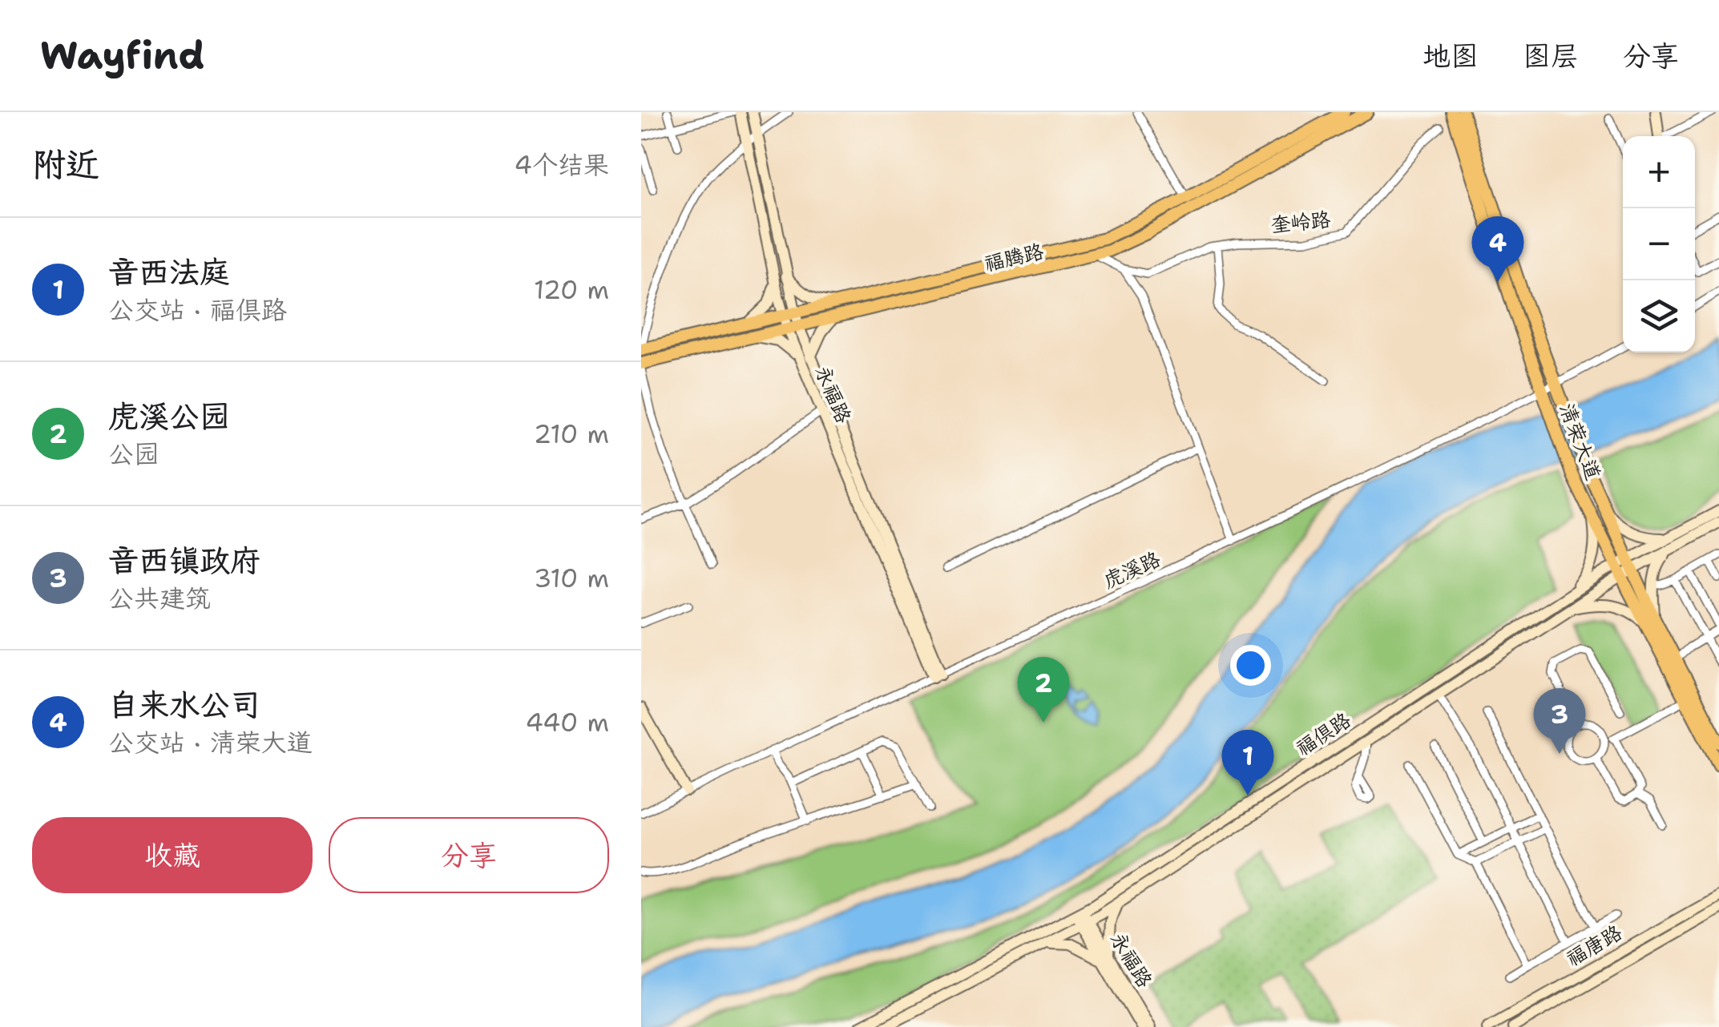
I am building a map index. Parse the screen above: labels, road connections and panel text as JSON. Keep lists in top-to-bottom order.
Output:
{
  "streets": {
    "main road": ["福腾路", "清荣大道"],
    "street": [
      "奎岭路",
      "永福路",
      "虎溪路",
      "福俱路",
      "福唐路"
    ]
  },
  "crossings": [
    ["福腾路", "永福路"],
    ["永福路", "虎溪路"],
    ["永福路", "福俱路"],
    ["清荣大道", "虎溪路"],
    ["清荣大道", "福俱路"]
  ],
  "page": {
    "header": "Wayfind",
    "nav": ["地图", "图层", "分享"],
    "heading": ["附近", "4个结果"],
    "map_buttons": ["+", "−"],
    "list": [
      {
        "mark": "1",
        "name": "音西法庭",
        "note": "公交站 · 福俱路",
        "value": "120 m"
      },
      {
        "mark": "2",
        "name": "虎溪公园",
        "note": "公园",
        "value": "210 m"
      },
      {
        "mark": "3",
        "name": "音西镇政府",
        "note": "公共建筑",
        "value": "310 m"
      },
      {
        "mark": "4",
        "name": "自来水公司",
        "note": "公交站 · 清荣大道",
        "value": "440 m"
      }
    ],
    "pins": [
      "4",
      "2",
      "3",
      "1"
    ],
    "buttons": ["收藏", "分享"]
  }
}
